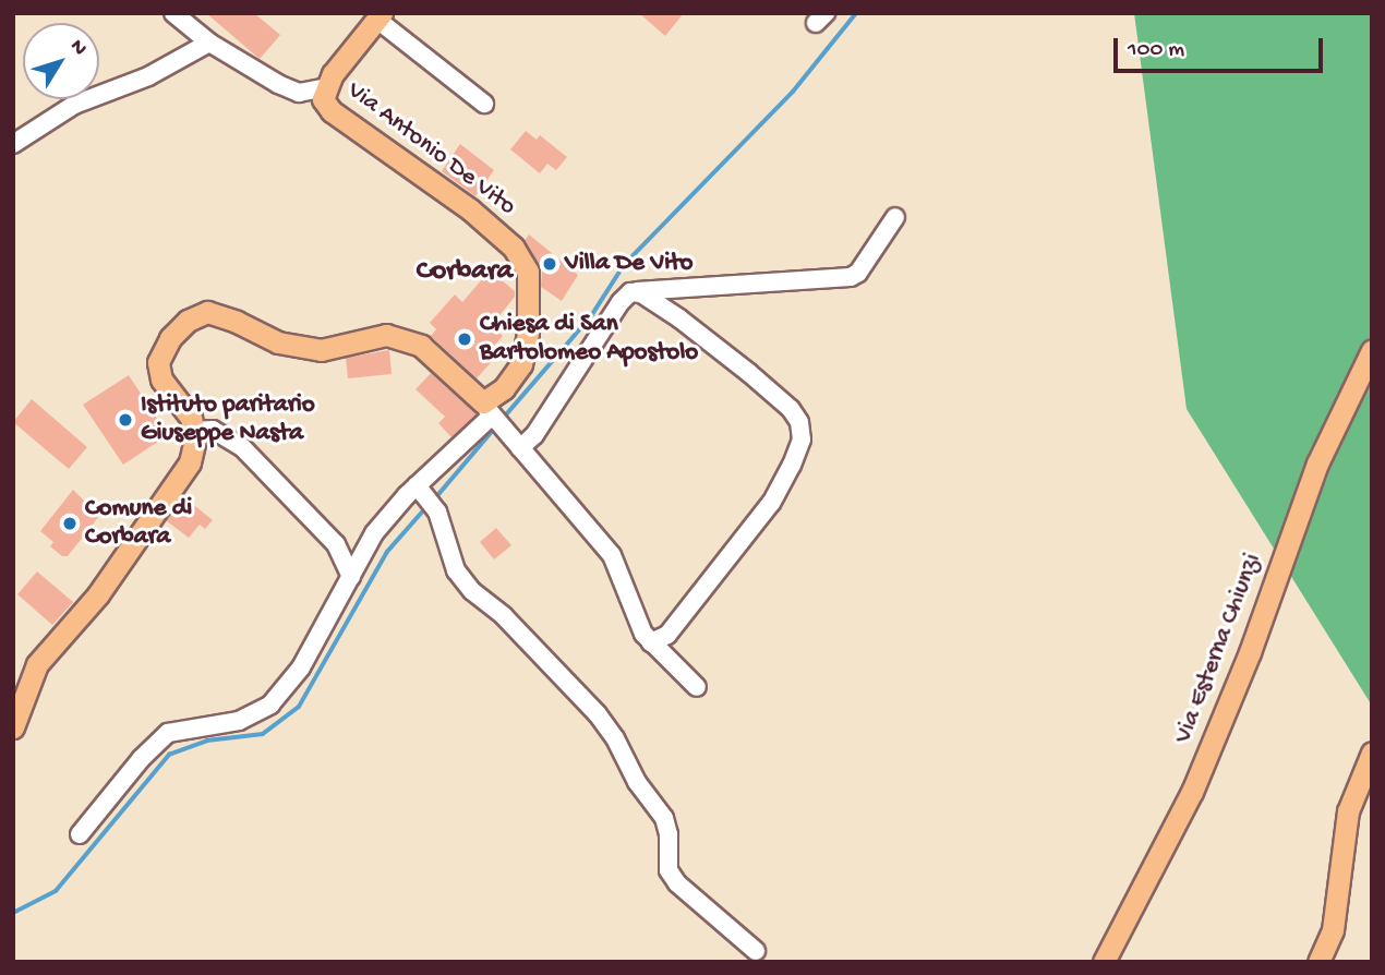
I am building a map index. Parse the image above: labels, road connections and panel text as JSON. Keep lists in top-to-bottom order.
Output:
{
  "streets": {
    "main road": ["Via Antonio De Vito", "Via Esterna Chiunzi"]
  },
  "districts": ["Corbara"],
  "places": [
    "Villa De Vito",
    "Chiesa di San Bartolomeo Apostolo",
    "Istituto paritario Giuseppe Nasta",
    "Comune di Corbara"
  ],
  "scale_bar": "100 m",
  "north": "top right"
}
